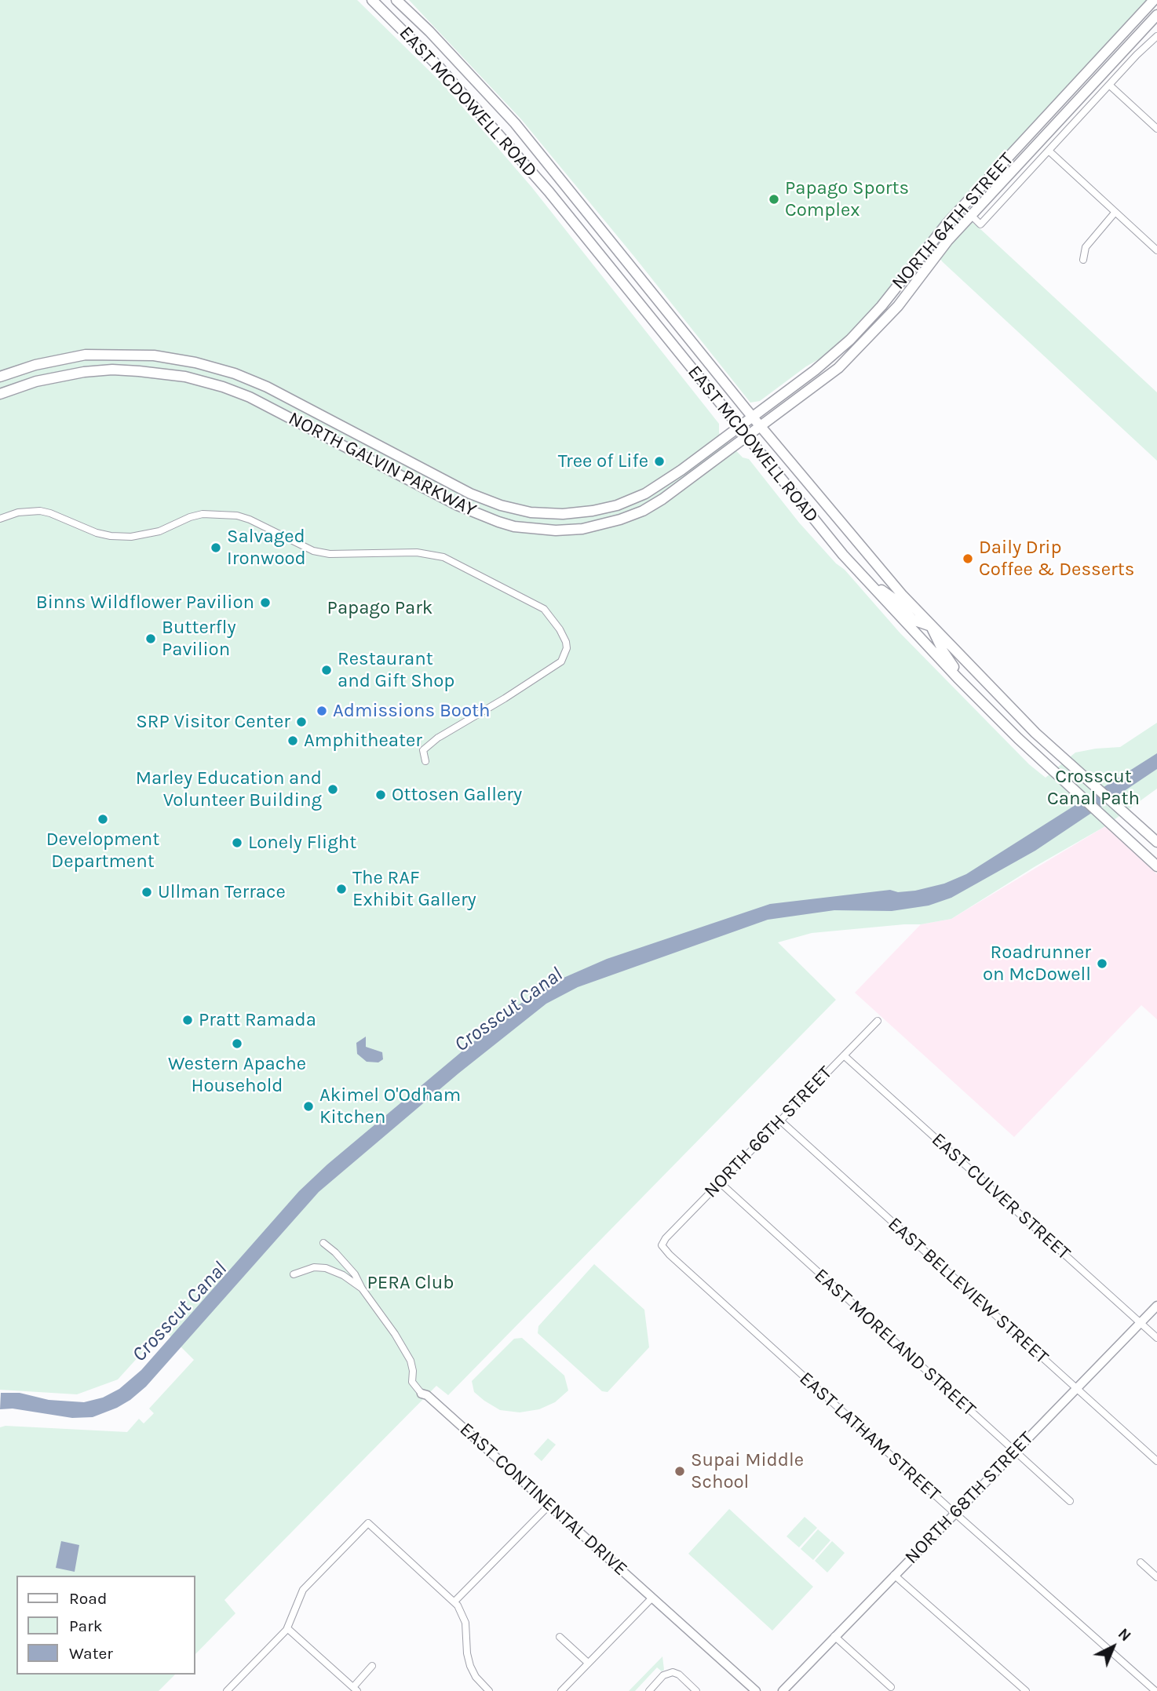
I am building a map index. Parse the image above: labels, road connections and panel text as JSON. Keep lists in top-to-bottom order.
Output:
{
  "streets": {
    "main road": ["EAST MCDOWELL ROAD", "NORTH 64TH STREET", "NORTH GALVIN PARKWAY"],
    "street": [
      "NORTH 66TH STREET",
      "EAST CULVER STREET",
      "EAST BELLEVIEW STREET",
      "EAST MORELAND STREET",
      "EAST LATHAM STREET",
      "NORTH 68TH STREET",
      "EAST CONTINENTAL DRIVE"
    ]
  },
  "crossings": [
    ["EAST MCDOWELL ROAD", "NORTH 64TH STREET"],
    ["EAST MCDOWELL ROAD", "NORTH GALVIN PARKWAY"],
    ["NORTH 64TH STREET", "NORTH GALVIN PARKWAY"],
    ["NORTH 66TH STREET", "EAST CULVER STREET"],
    ["NORTH 66TH STREET", "EAST BELLEVIEW STREET"],
    ["NORTH 66TH STREET", "EAST MORELAND STREET"],
    ["NORTH 66TH STREET", "EAST LATHAM STREET"],
    ["EAST CULVER STREET", "NORTH 68TH STREET"],
    ["EAST BELLEVIEW STREET", "NORTH 68TH STREET"],
    ["EAST MORELAND STREET", "NORTH 68TH STREET"],
    ["EAST LATHAM STREET", "NORTH 68TH STREET"]
  ],
  "water": ["Crosscut Canal"],
  "parks": ["Papago Park", "Crosscut Canal Path", "PERA Club"],
  "places": [
    "Papago Sports Complex",
    "Tree of Life",
    "Salvaged Ironwood",
    "Daily Drip Coffee & Desserts",
    "Binns Wildflower Pavilion",
    "Butterfly Pavilion",
    "Restaurant and Gift Shop",
    "Admissions Booth",
    "SRP Visitor Center",
    "Amphitheater",
    "Marley Education and Volunteer Building",
    "Ottosen Gallery",
    "Development Department",
    "Lonely Flight",
    "The RAF Exhibit Gallery",
    "Ullman Terrace",
    "Roadrunner on McDowell",
    "Pratt Ramada",
    "Western Apache Household",
    "Akimel O'Odham Kitchen",
    "Supai Middle School"
  ],
  "legend": ["Road", "Park", "Water"],
  "north": "top right"
}
